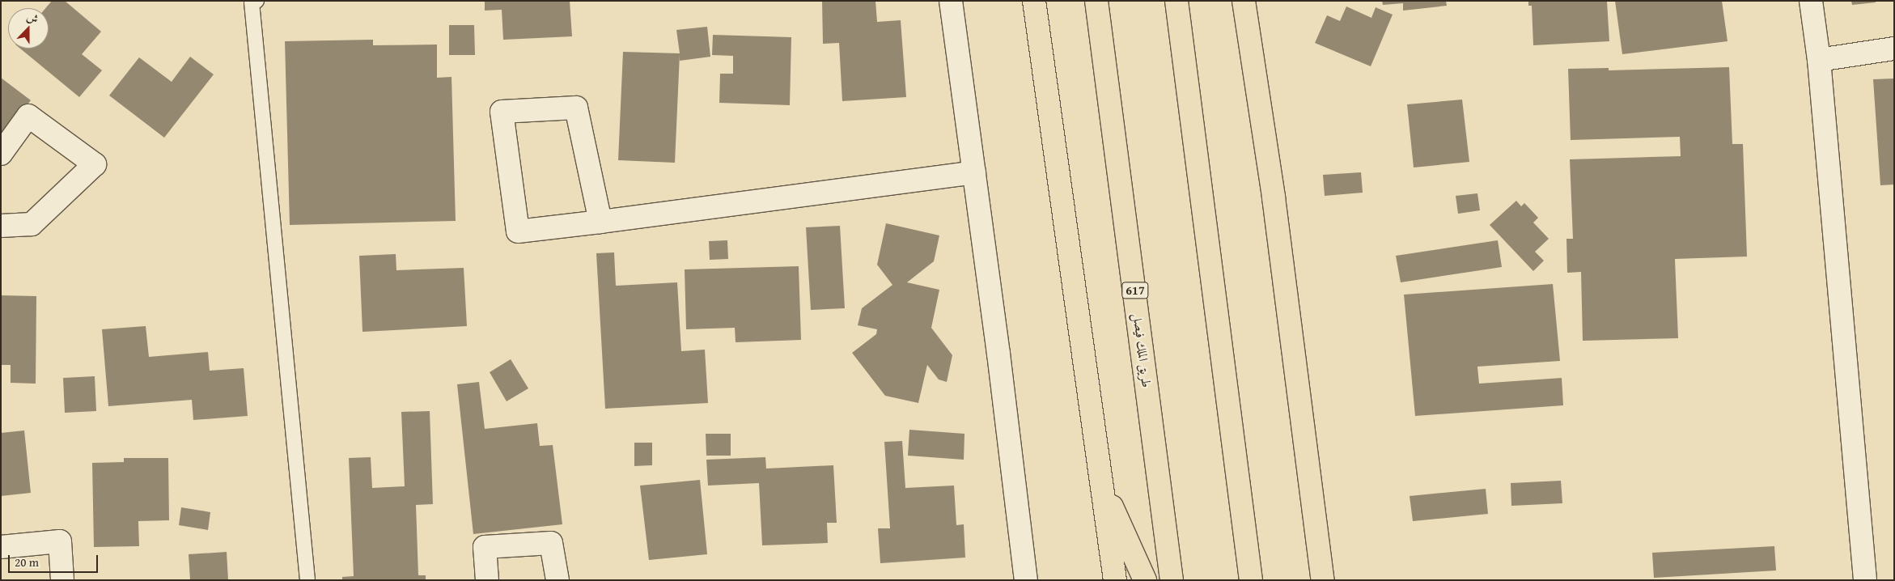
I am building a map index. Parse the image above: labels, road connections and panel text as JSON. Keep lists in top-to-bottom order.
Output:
{
  "streets": {
    "main road": ["617", "طريق الملك فيصل"]
  },
  "scale_bar": "20 m",
  "north": "top"
}
